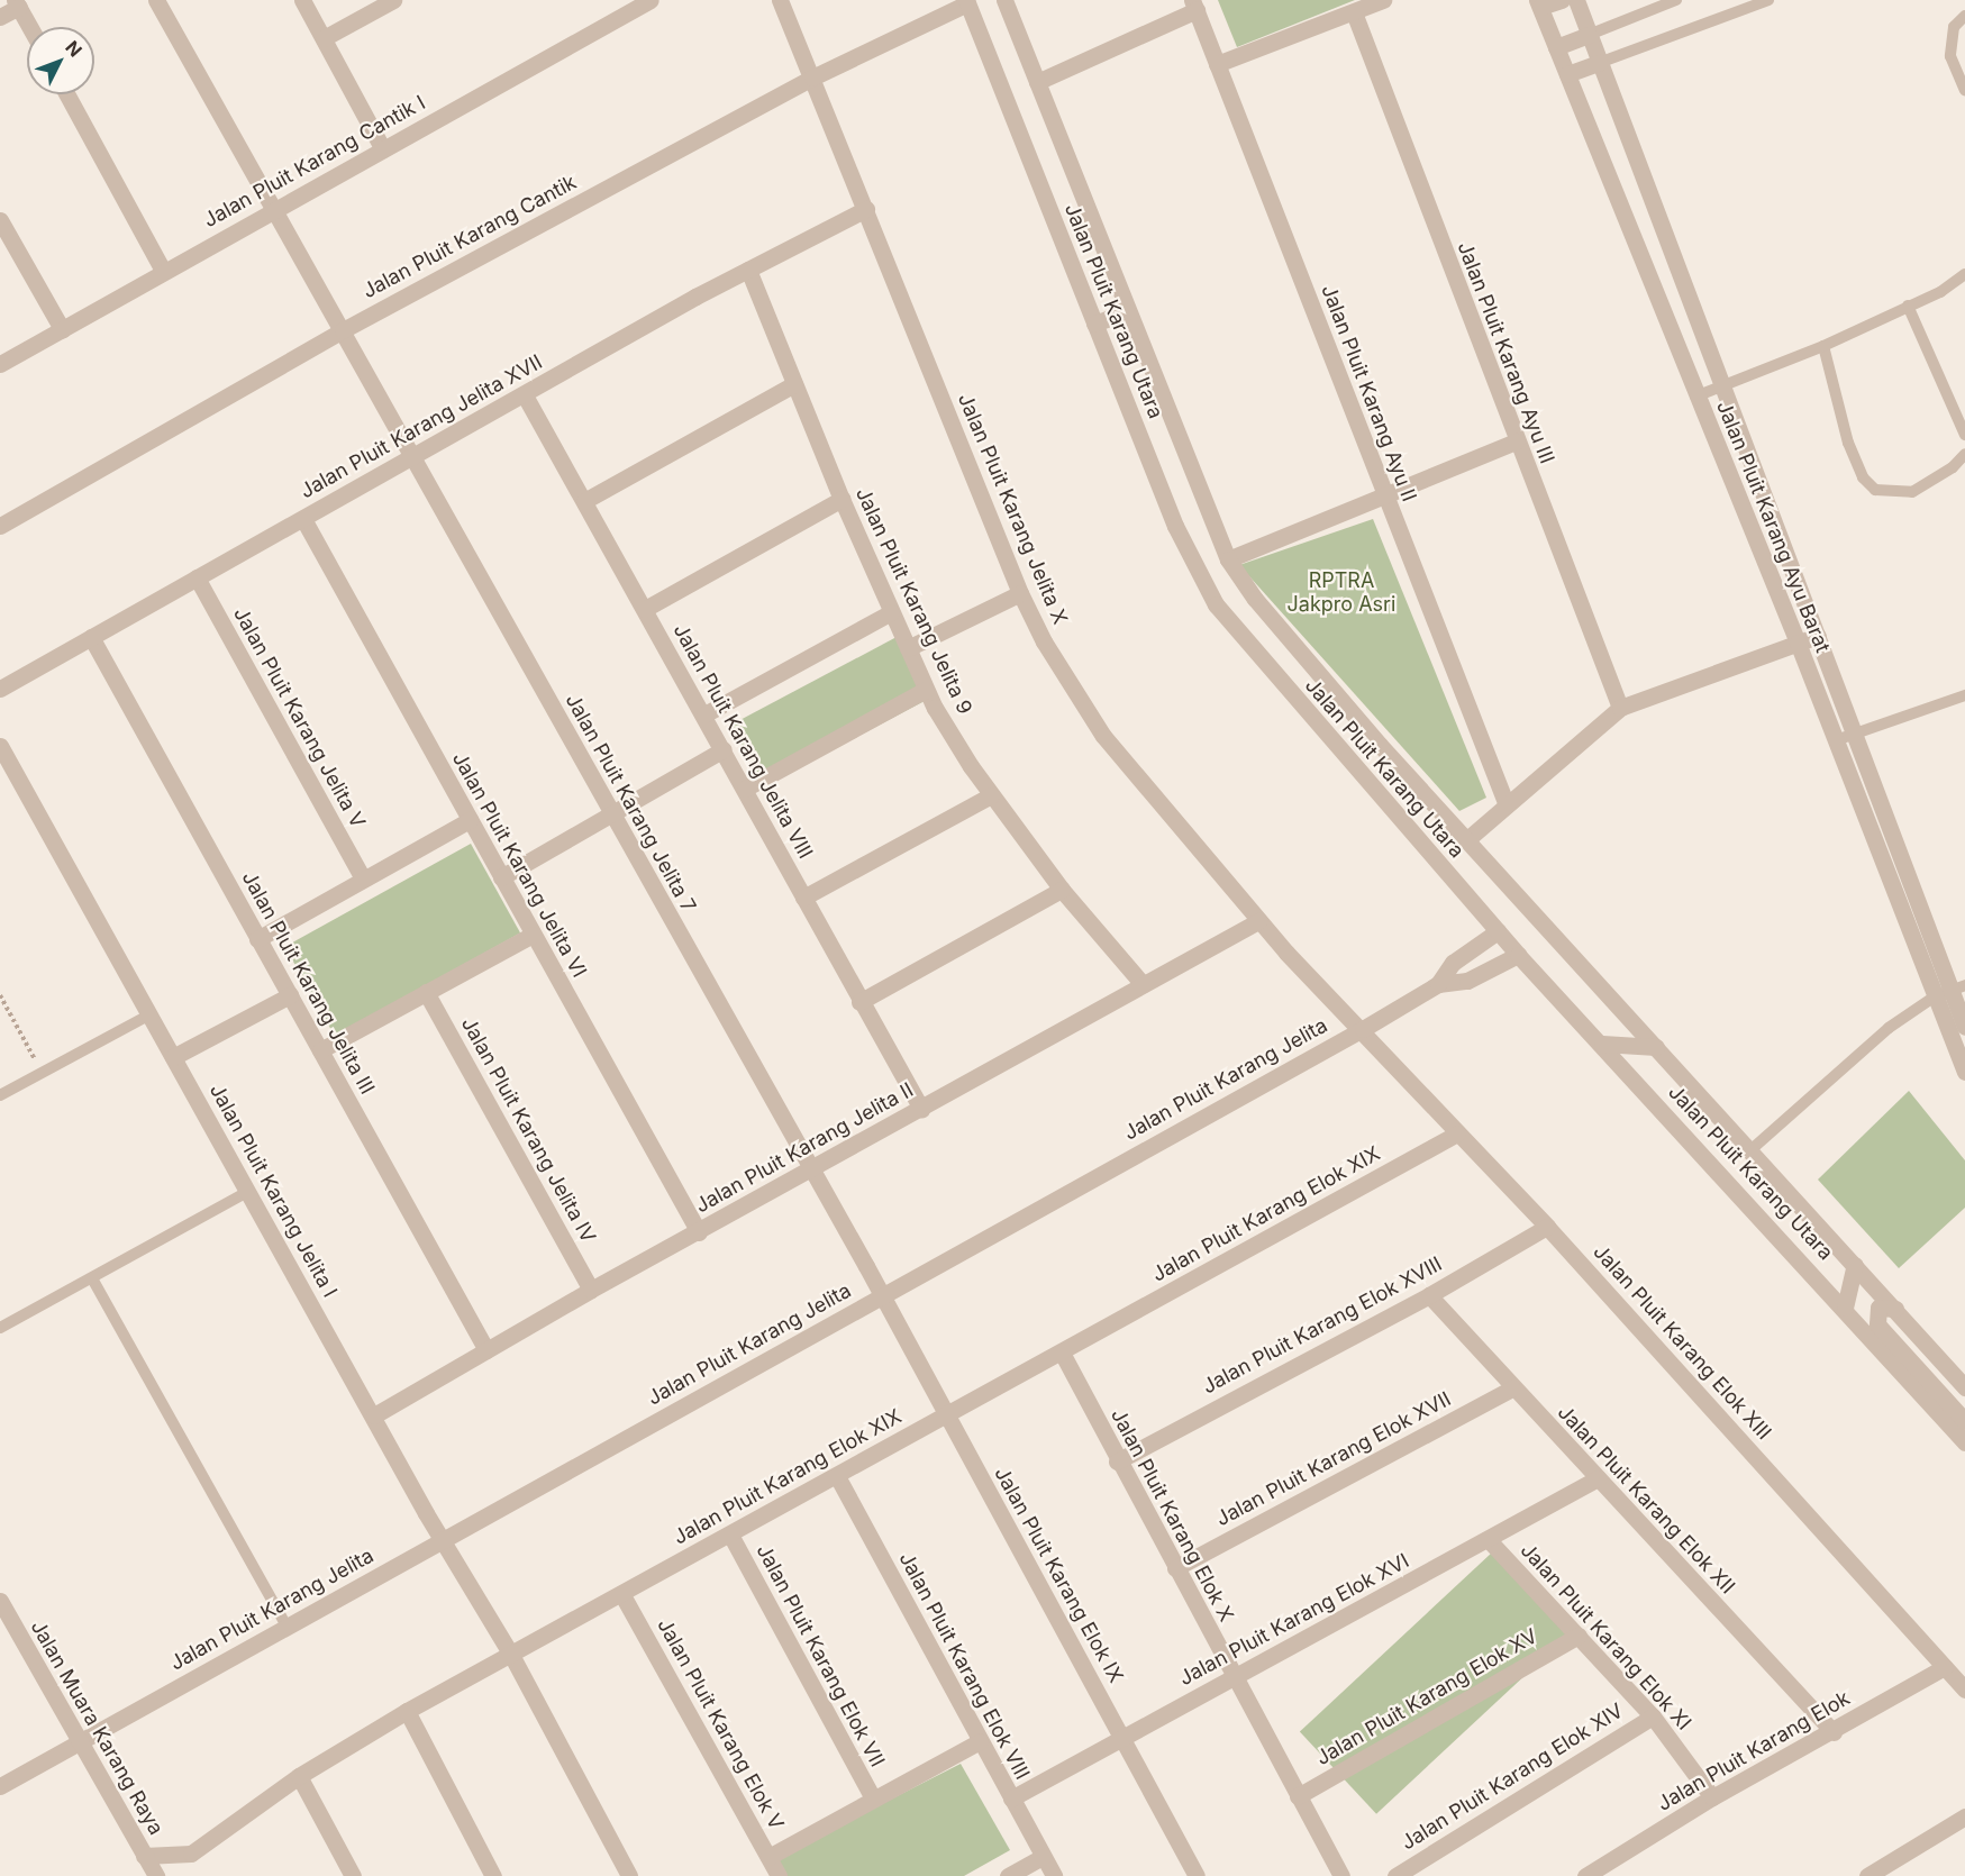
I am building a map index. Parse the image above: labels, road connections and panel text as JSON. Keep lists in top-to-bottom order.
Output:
{
  "streets": {
    "street": [
      "Jalan Pluit Karang Cantik I",
      "Jalan Pluit Karang Cantik",
      "Jalan Pluit Karang Utara",
      "Jalan Pluit Karang Ayu III",
      "Jalan Pluit Karang Ayu II",
      "Jalan Pluit Karang Jelita XVII",
      "Jalan Pluit Karang Jelita X",
      "Jalan Pluit Karang Ayu Barat",
      "Jalan Pluit Karang Jelita 9",
      "Jalan Pluit Karang Jelita V",
      "Jalan Pluit Karang Jelita VIII",
      "Jalan Pluit Karang Jelita 7",
      "Jalan Pluit Karang Jelita VI",
      "Jalan Pluit Karang Jelita III",
      "Jalan Pluit Karang Jelita",
      "Jalan Pluit Karang Jelita IV",
      "Jalan Pluit Karang Jelita II",
      "Jalan Pluit Karang Jelita I",
      "Jalan Pluit Karang Elok XIX",
      "Jalan Pluit Karang Elok XVIII",
      "Jalan Pluit Karang Elok XIII",
      "Jalan Pluit Karang Elok XVII",
      "Jalan Pluit Karang Elok XII",
      "Jalan Pluit Karang Elok X",
      "Jalan Pluit Karang Elok IX",
      "Jalan Pluit Karang Elok XVI",
      "Jalan Pluit Karang Elok XI",
      "Jalan Pluit Karang Elok VII",
      "Jalan Pluit Karang Elok VIII",
      "Jalan Pluit Karang Elok XV",
      "Jalan Pluit Karang Elok V",
      "Jalan Muara Karang Raya",
      "Jalan Pluit Karang Elok",
      "Jalan Pluit Karang Elok XIV"
    ]
  },
  "crossings": [
    ["Jalan Pluit Karang Cantik I", "Jalan Pluit Karang Jelita 7"],
    ["Jalan Pluit Karang Cantik", "Jalan Pluit Karang Utara"],
    ["Jalan Pluit Karang Cantik", "Jalan Pluit Karang Jelita X"],
    ["Jalan Pluit Karang Cantik", "Jalan Pluit Karang Jelita 7"],
    ["Jalan Pluit Karang Utara", "Jalan Pluit Karang Jelita"],
    ["Jalan Pluit Karang Jelita XVII", "Jalan Pluit Karang Jelita X"],
    ["Jalan Pluit Karang Jelita XVII", "Jalan Pluit Karang Jelita 9"],
    ["Jalan Pluit Karang Jelita XVII", "Jalan Pluit Karang Jelita V"],
    ["Jalan Pluit Karang Jelita XVII", "Jalan Pluit Karang Jelita VIII"],
    ["Jalan Pluit Karang Jelita XVII", "Jalan Pluit Karang Jelita 7"],
    ["Jalan Pluit Karang Jelita XVII", "Jalan Pluit Karang Jelita VI"],
    ["Jalan Pluit Karang Jelita XVII", "Jalan Pluit Karang Jelita III"],
    ["Jalan Pluit Karang Jelita X", "Jalan Pluit Karang Jelita"],
    ["Jalan Pluit Karang Jelita X", "Jalan Pluit Karang Jelita II"],
    ["Jalan Pluit Karang Jelita X", "Jalan Pluit Karang Elok XIII"],
    ["Jalan Pluit Karang Jelita 9", "Jalan Pluit Karang Jelita II"],
    ["Jalan Pluit Karang Jelita VIII", "Jalan Pluit Karang Jelita II"],
    ["Jalan Pluit Karang Jelita 7", "Jalan Pluit Karang Jelita"],
    ["Jalan Pluit Karang Jelita 7", "Jalan Pluit Karang Jelita II"],
    ["Jalan Pluit Karang Jelita 7", "Jalan Pluit Karang Elok IX"],
    ["Jalan Pluit Karang Jelita VI", "Jalan Pluit Karang Jelita II"],
    ["Jalan Pluit Karang Jelita III", "Jalan Pluit Karang Jelita II"],
    ["Jalan Pluit Karang Jelita", "Jalan Pluit Karang Jelita I"],
    ["Jalan Pluit Karang Jelita", "Jalan Pluit Karang Elok XIII"],
    ["Jalan Pluit Karang Jelita", "Jalan Pluit Karang Elok IX"],
    ["Jalan Pluit Karang Jelita", "Jalan Muara Karang Raya"],
    ["Jalan Pluit Karang Jelita IV", "Jalan Pluit Karang Jelita II"],
    ["Jalan Pluit Karang Jelita II", "Jalan Pluit Karang Jelita I"],
    ["Jalan Pluit Karang Jelita I", "Jalan Pluit Karang Elok XIX"],
    ["Jalan Pluit Karang Elok XIX", "Jalan Pluit Karang Elok XIII"],
    ["Jalan Pluit Karang Elok XIX", "Jalan Pluit Karang Elok X"],
    ["Jalan Pluit Karang Elok XIX", "Jalan Pluit Karang Elok IX"],
    ["Jalan Pluit Karang Elok XIX", "Jalan Pluit Karang Elok VII"],
    ["Jalan Pluit Karang Elok XIX", "Jalan Pluit Karang Elok VIII"],
    ["Jalan Pluit Karang Elok XIX", "Jalan Pluit Karang Elok V"],
    ["Jalan Pluit Karang Elok XIX", "Jalan Muara Karang Raya"],
    ["Jalan Pluit Karang Elok XVIII", "Jalan Pluit Karang Elok XIII"],
    ["Jalan Pluit Karang Elok XVIII", "Jalan Pluit Karang Elok XII"],
    ["Jalan Pluit Karang Elok XVIII", "Jalan Pluit Karang Elok X"],
    ["Jalan Pluit Karang Elok XIII", "Jalan Pluit Karang Elok"],
    ["Jalan Pluit Karang Elok XVII", "Jalan Pluit Karang Elok XII"],
    ["Jalan Pluit Karang Elok XVII", "Jalan Pluit Karang Elok X"],
    ["Jalan Pluit Karang Elok XII", "Jalan Pluit Karang Elok XVI"],
    ["Jalan Pluit Karang Elok XII", "Jalan Pluit Karang Elok"],
    ["Jalan Pluit Karang Elok X", "Jalan Pluit Karang Elok XVI"],
    ["Jalan Pluit Karang Elok X", "Jalan Pluit Karang Elok XV"],
    ["Jalan Pluit Karang Elok IX", "Jalan Pluit Karang Elok XVI"],
    ["Jalan Pluit Karang Elok XVI", "Jalan Pluit Karang Elok XI"],
    ["Jalan Pluit Karang Elok XVI", "Jalan Pluit Karang Elok VIII"],
    ["Jalan Pluit Karang Elok XI", "Jalan Pluit Karang Elok XV"],
    ["Jalan Pluit Karang Elok XI", "Jalan Pluit Karang Elok"],
    ["Jalan Pluit Karang Elok XI", "Jalan Pluit Karang Elok XIV"]
  ],
  "parks": ["RPTRA Jakpro Asri"],
  "north": "top right"
}
